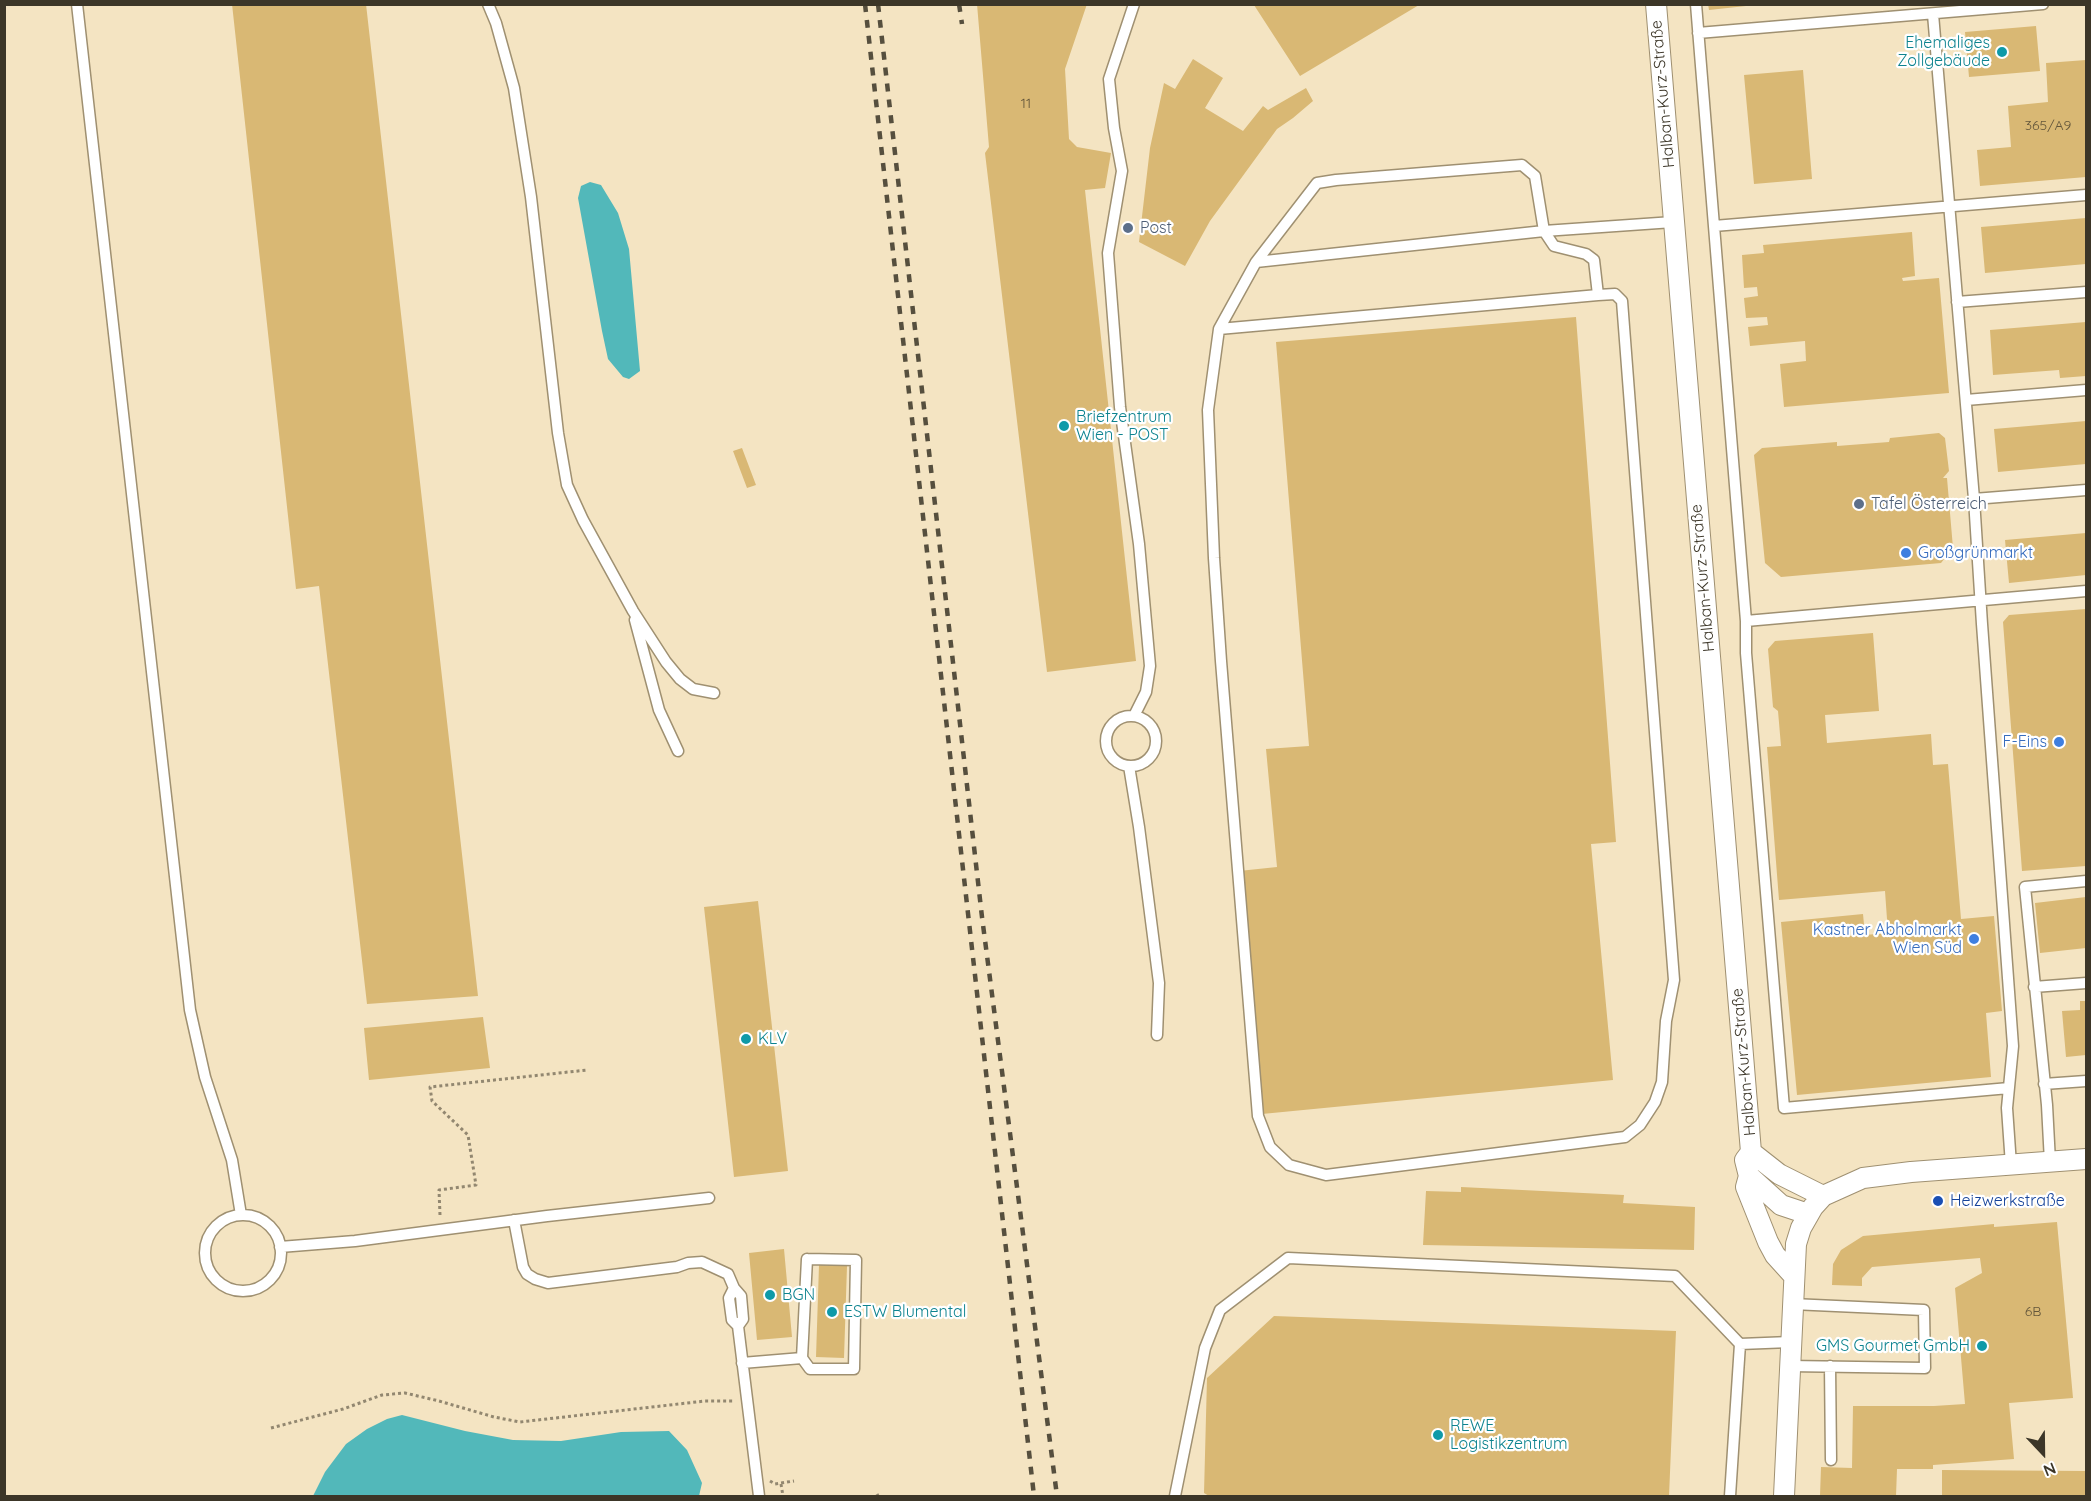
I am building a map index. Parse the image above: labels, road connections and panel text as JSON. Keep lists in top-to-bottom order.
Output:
{
  "streets": {
    "street": ["Halban-Kurz-Straße"]
  },
  "places": [
    "Ehemaliges Zollgebäude",
    "Post",
    "Briefzentrum Wien - POST",
    "Tafel Österreich",
    "Großgrünmarkt",
    "F-Eins",
    "Kastner Abholmarkt Wien Süd",
    "KLV",
    "Heizwerkstraße",
    "BGN",
    "ESTW Blumental",
    "GMS Gourmet GmbH",
    "REWE Logistikzentrum"
  ],
  "house_numbers": ["11", "365/A9", "6B"],
  "north": "bottom"
}
